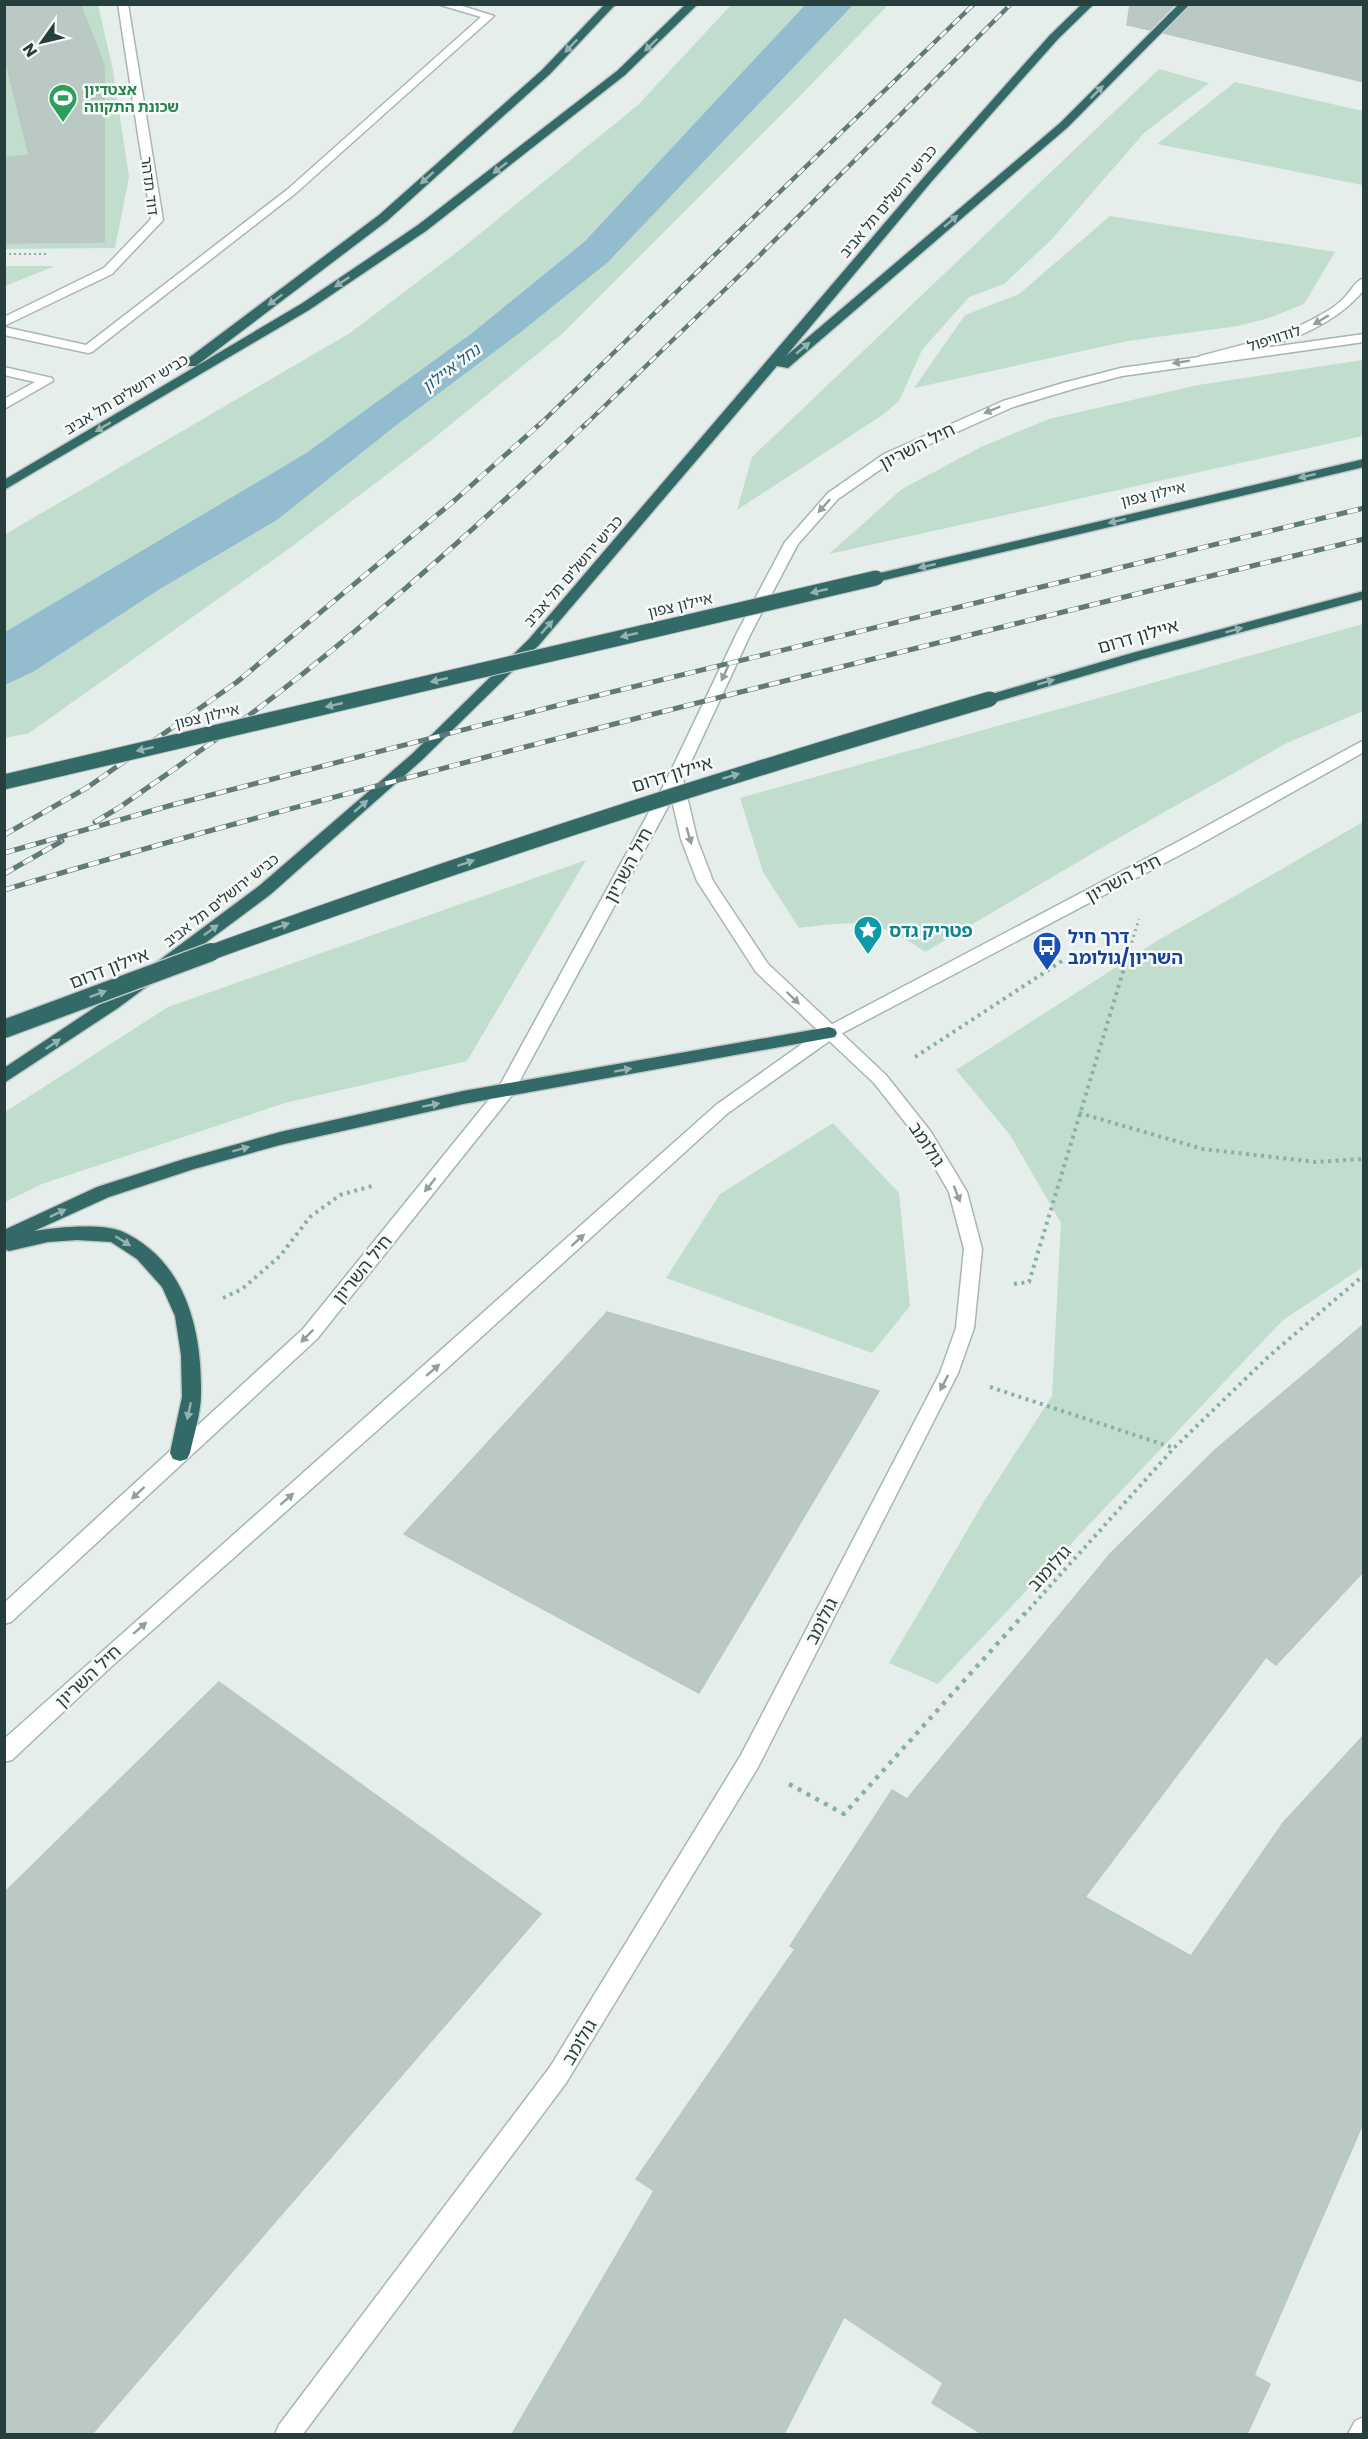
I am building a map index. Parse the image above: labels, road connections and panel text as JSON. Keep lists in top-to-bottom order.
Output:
{
  "streets": {
    "highway": ["כביש ירושלים תל אביב", "איילון צפון", "איילון דרום"],
    "main road": [
      "דוד תדהר",
      "לודוויפול",
      "חיל השריון",
      "גולומב"
    ],
    "path": ["גולומוב"]
  },
  "crossings": [
    ["לודוויפול", "חיל השריון"],
    ["חיל השריון", "גולומב"],
    ["גולומב", "גולומוב"]
  ],
  "one_way": [
    "לודוויפול",
    "איילון צפון",
    "איילון דרום",
    "גולומב"
  ],
  "water": ["נחל איילון"],
  "places": {
    "sports": ["אצטדיון שכונת התקווה"],
    "place": ["פטריק גדס"],
    "bus stop": ["דרך חיל השריון/גולומב"]
  },
  "north": "bottom left"
}
